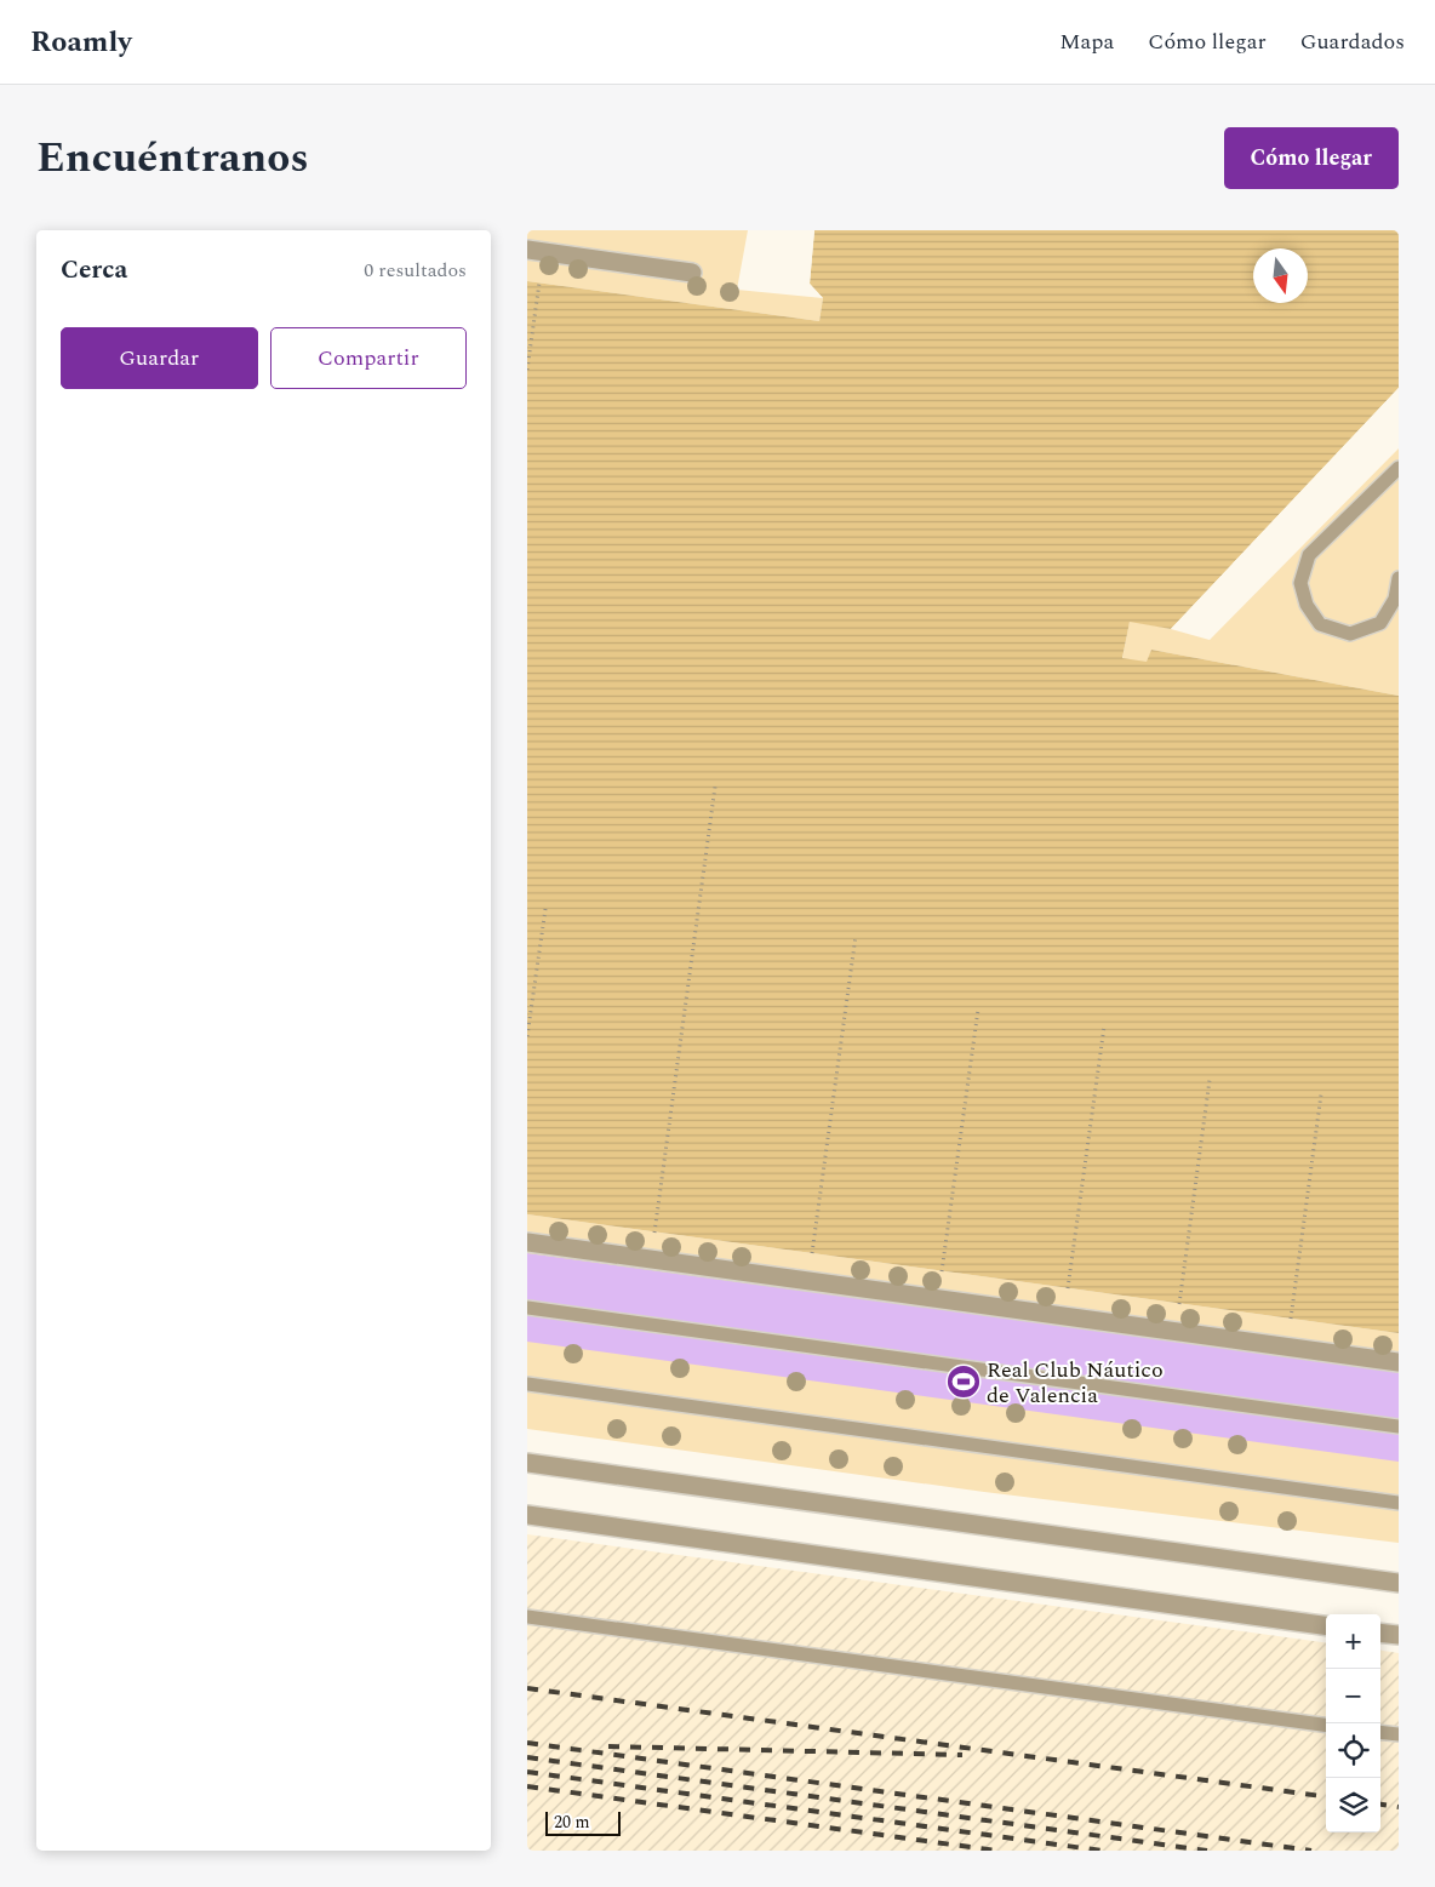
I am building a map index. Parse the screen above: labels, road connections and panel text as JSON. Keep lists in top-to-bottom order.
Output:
{
  "places": {
    "sports": ["Real Club Náutico de Valencia"]
  },
  "scale_bar": "20 m",
  "north": "bottom",
  "page": {
    "header": "Roamly",
    "nav": ["Mapa", "Cómo llegar", "Guardados"],
    "title": "Encuéntranos",
    "buttons": [
      "Cómo llegar",
      ["Guardar", "Compartir"]
    ],
    "heading": ["Cerca", "0 resultados"],
    "map_buttons": ["+", "−"],
    "scale": "20 m"
  }
}
